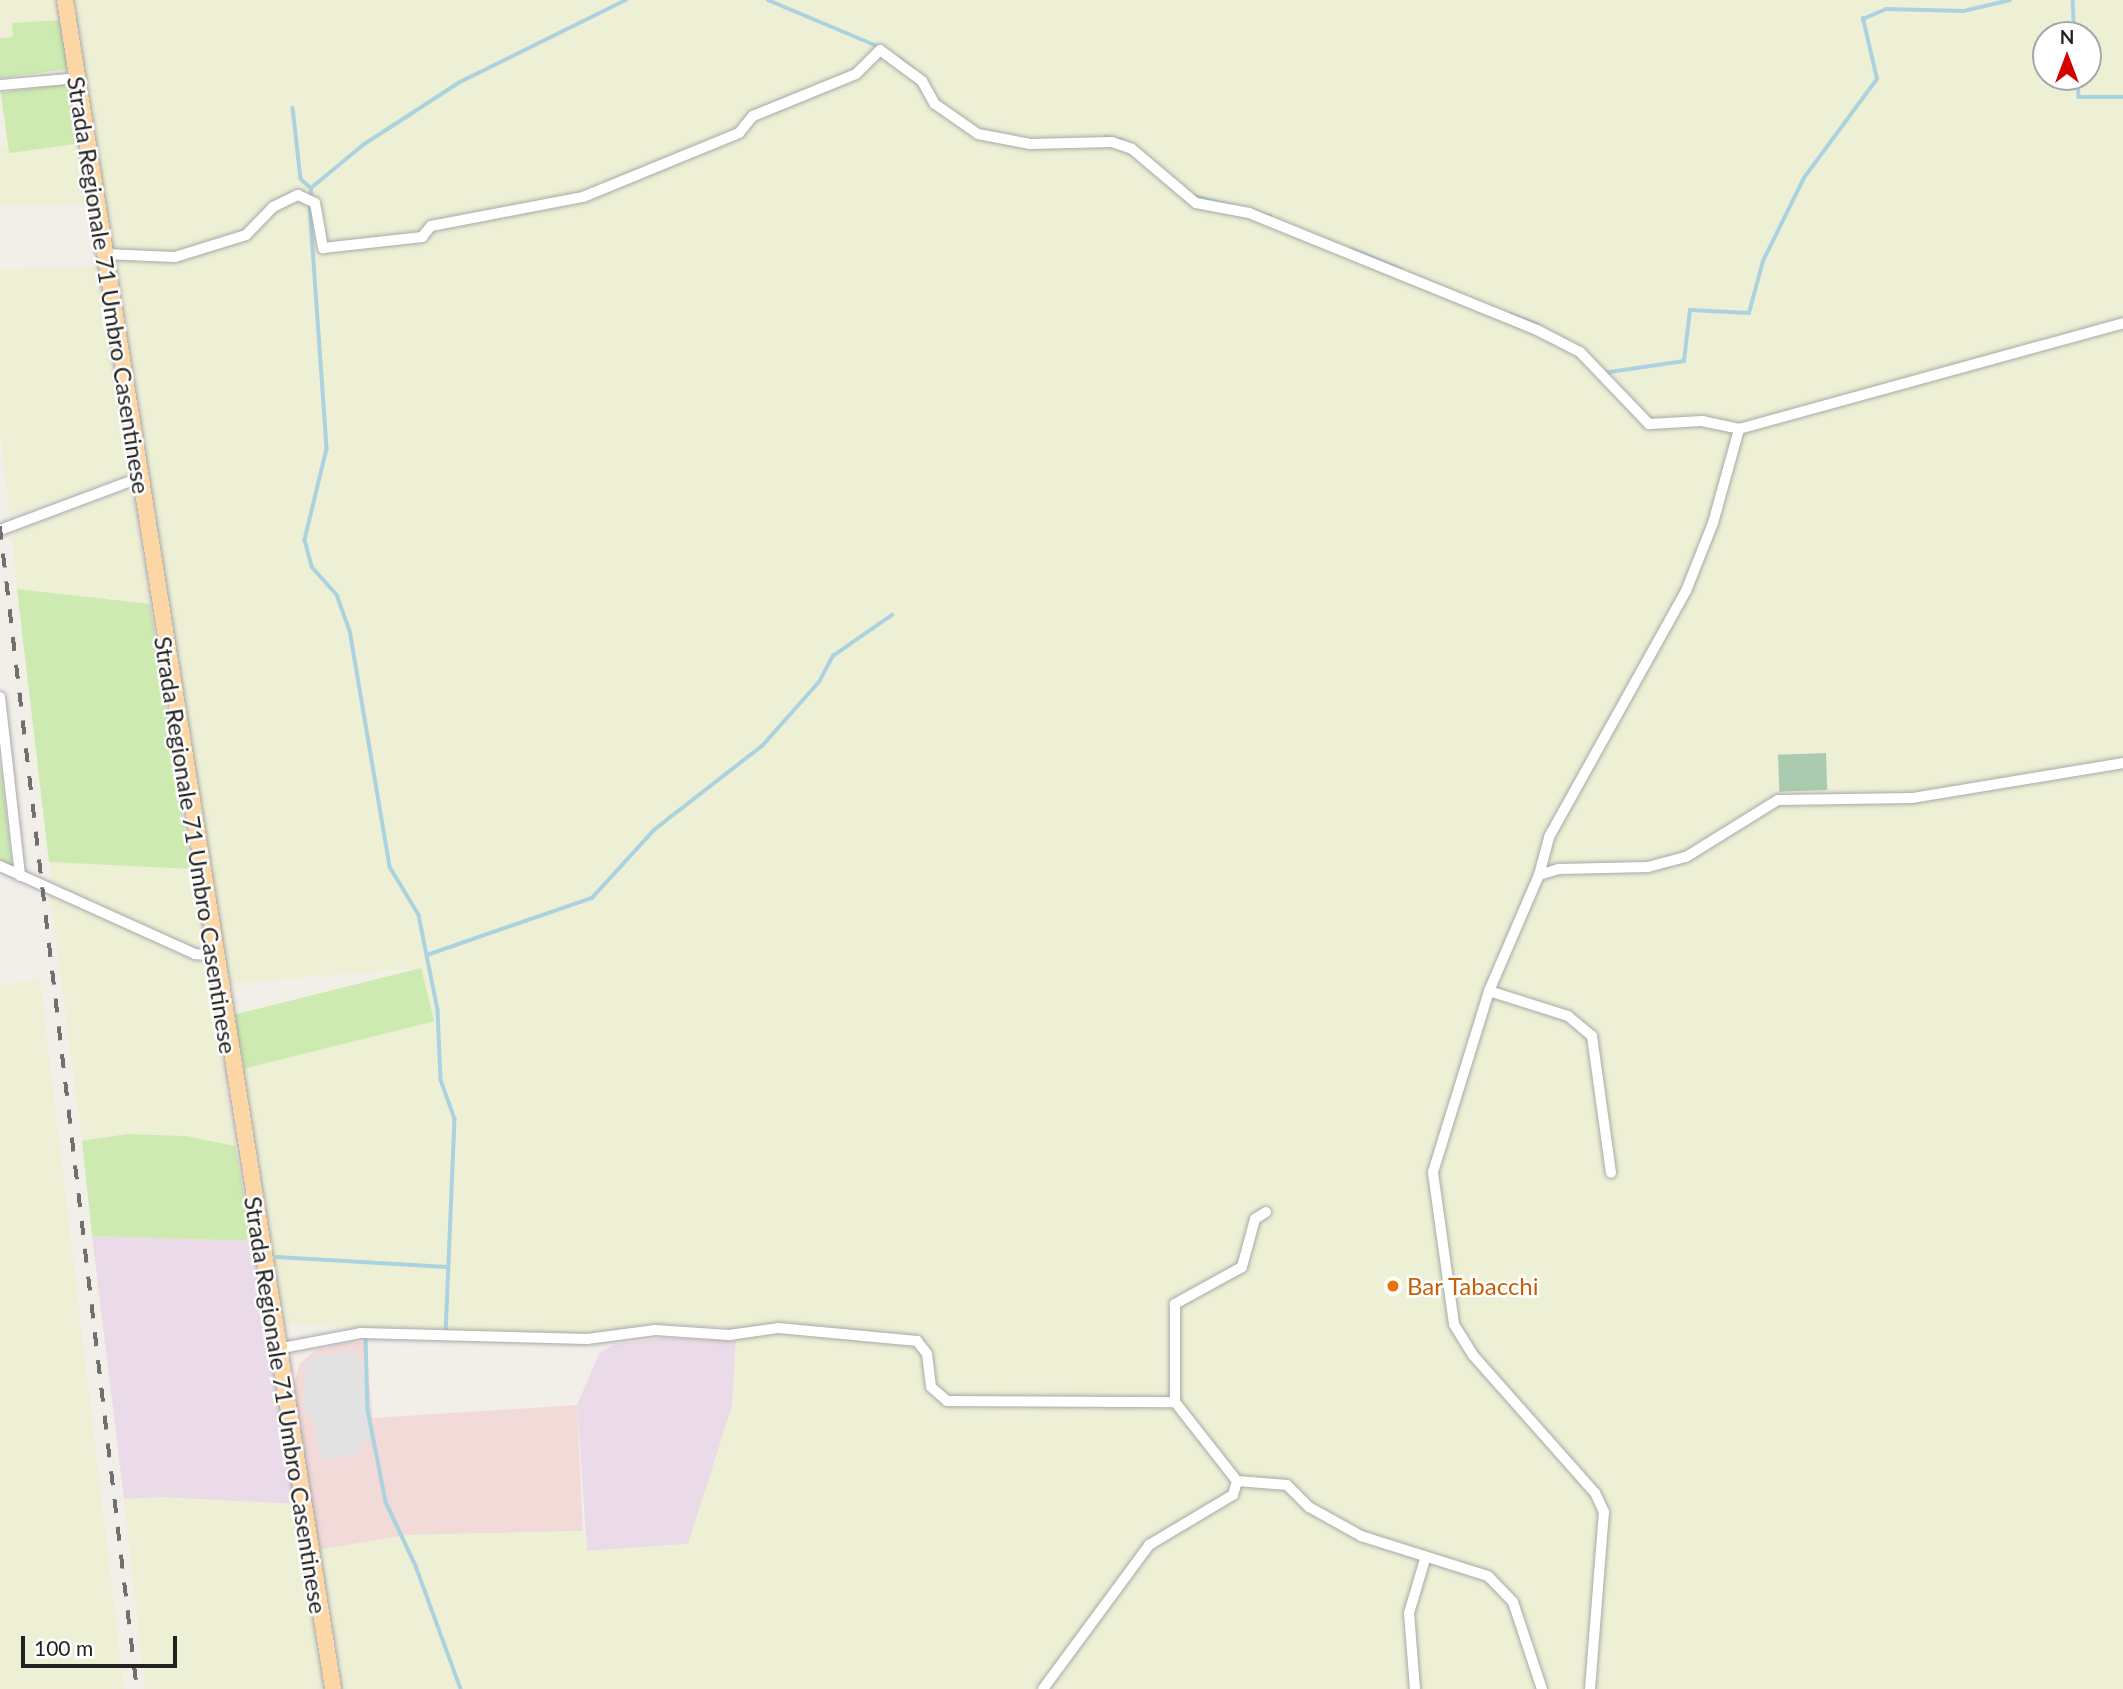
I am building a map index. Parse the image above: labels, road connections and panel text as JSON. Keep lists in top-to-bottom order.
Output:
{
  "streets": {
    "main road": ["Strada Regionale 71 Umbro Casentinese"]
  },
  "places": ["Bar Tabacchi"],
  "scale_bar": "100 m",
  "north": "top"
}
